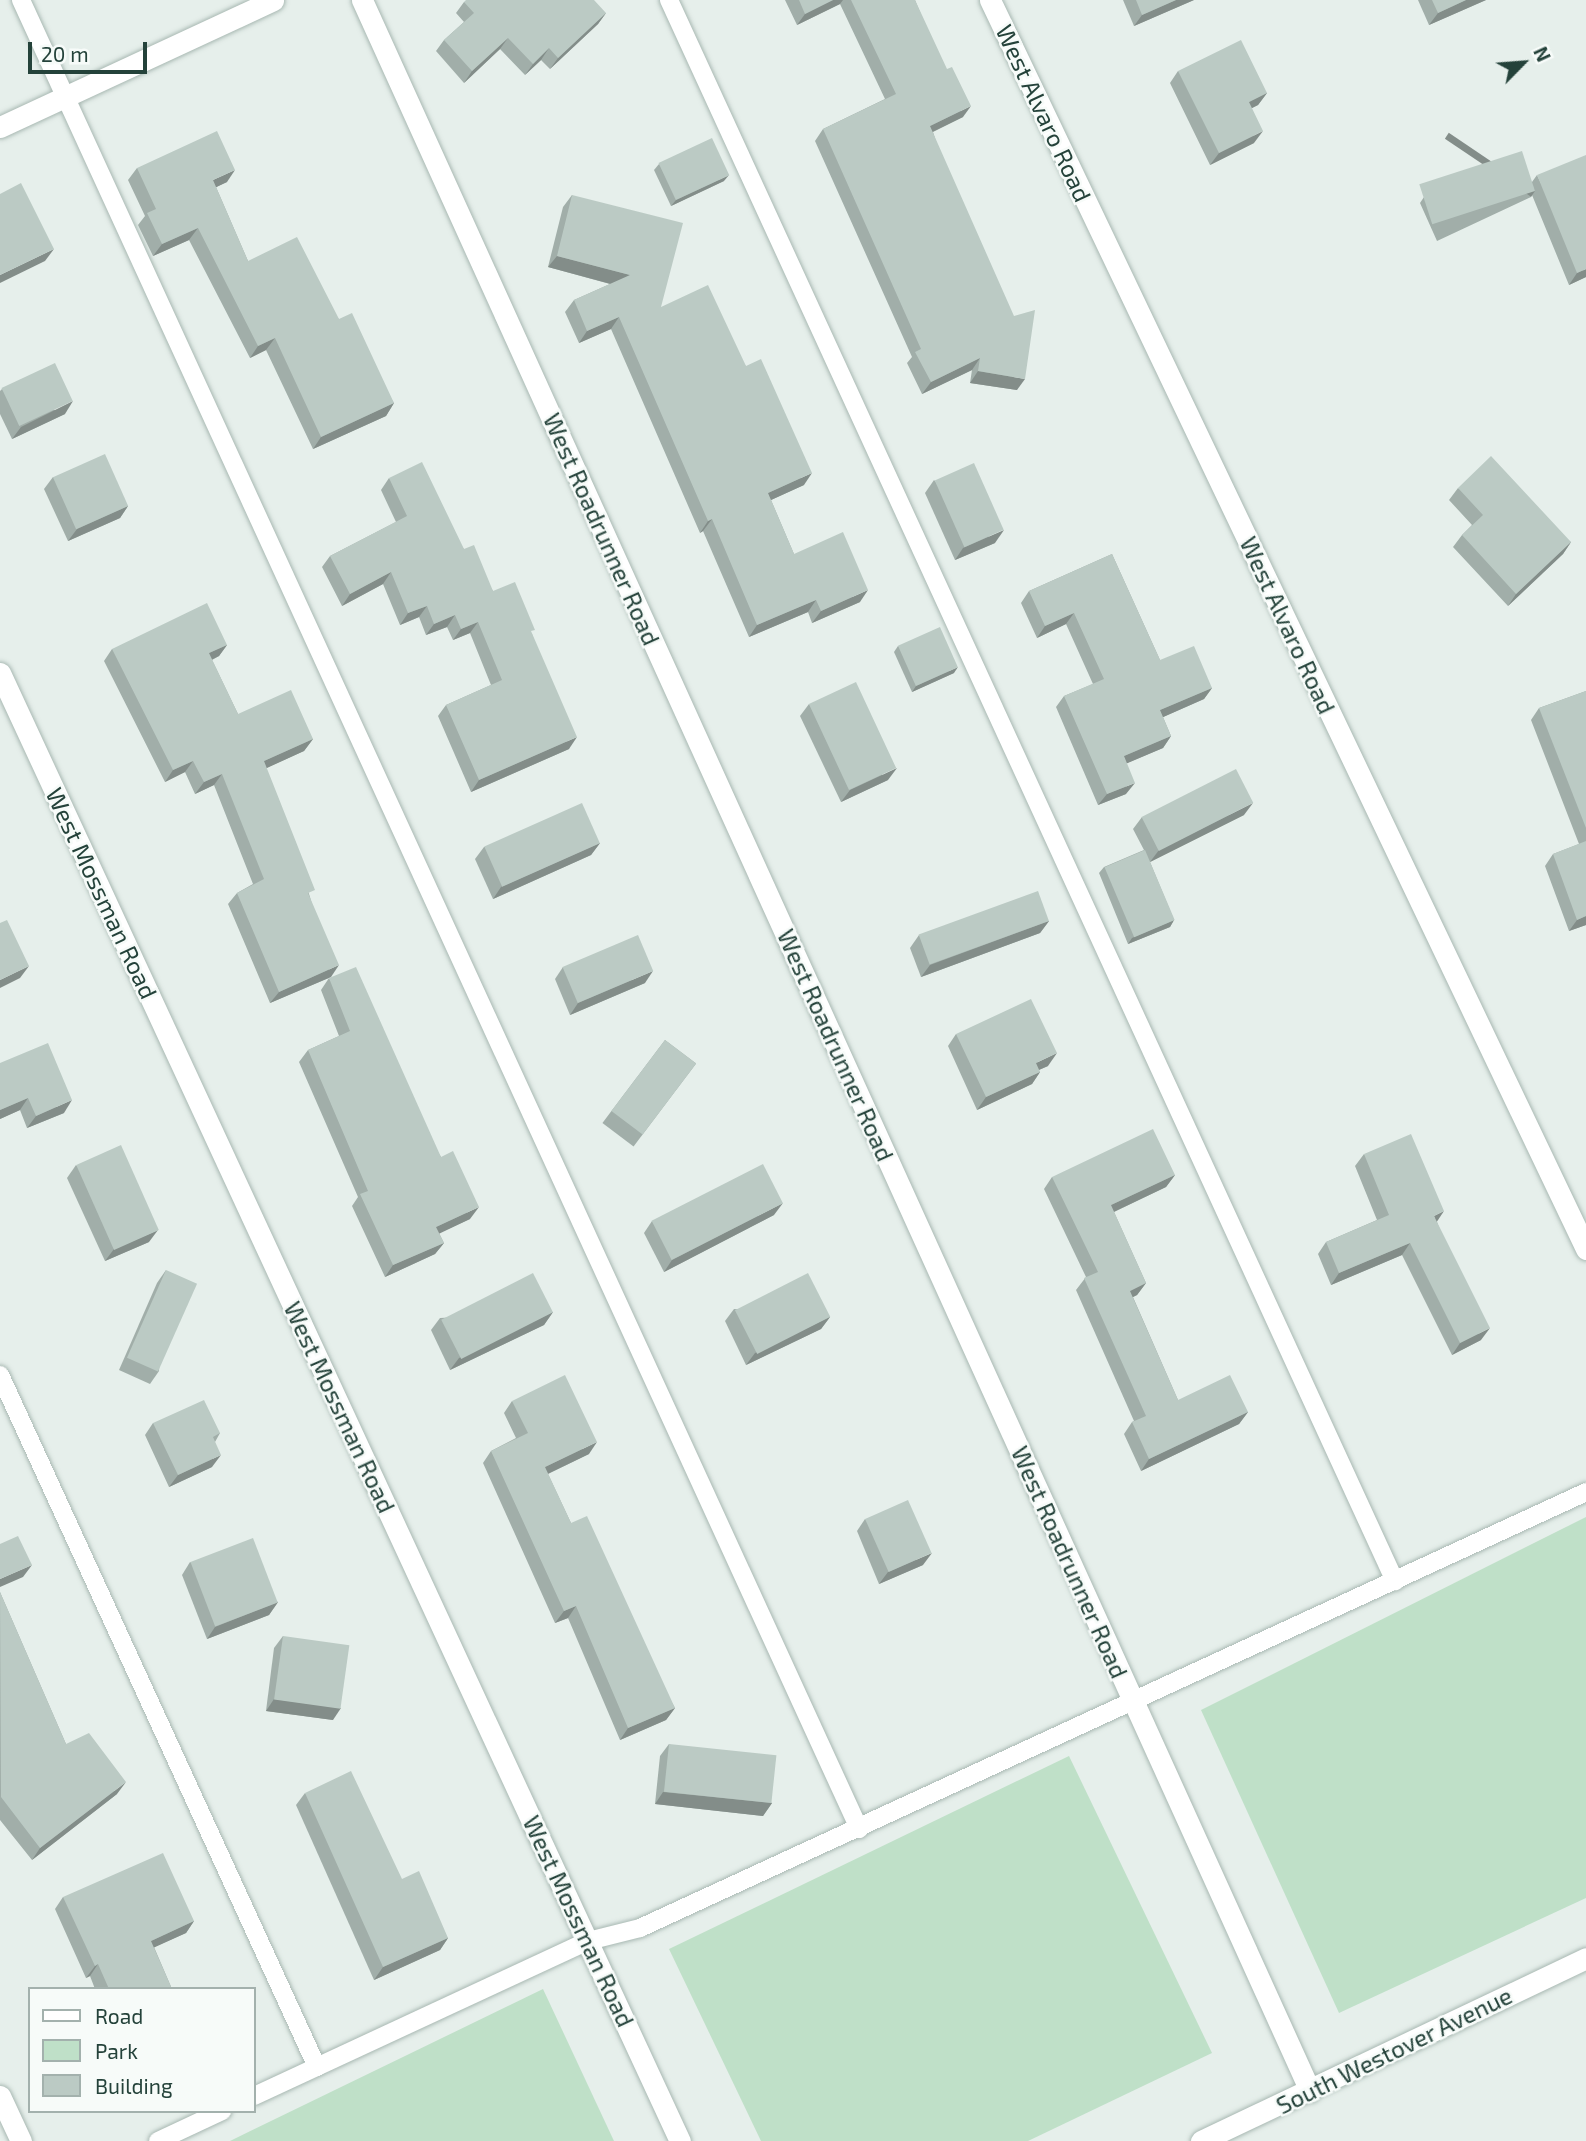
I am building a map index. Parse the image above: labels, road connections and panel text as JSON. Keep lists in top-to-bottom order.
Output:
{
  "streets": {
    "street": [
      "West Alvaro Road",
      "West Roadrunner Road",
      "West Mossman Road",
      "South Westover Avenue"
    ]
  },
  "crossings": [
    ["West Roadrunner Road", "South Westover Avenue"]
  ],
  "legend": ["Road", "Park", "Building"],
  "scale_bar": "20 m",
  "north": "top right"
}
